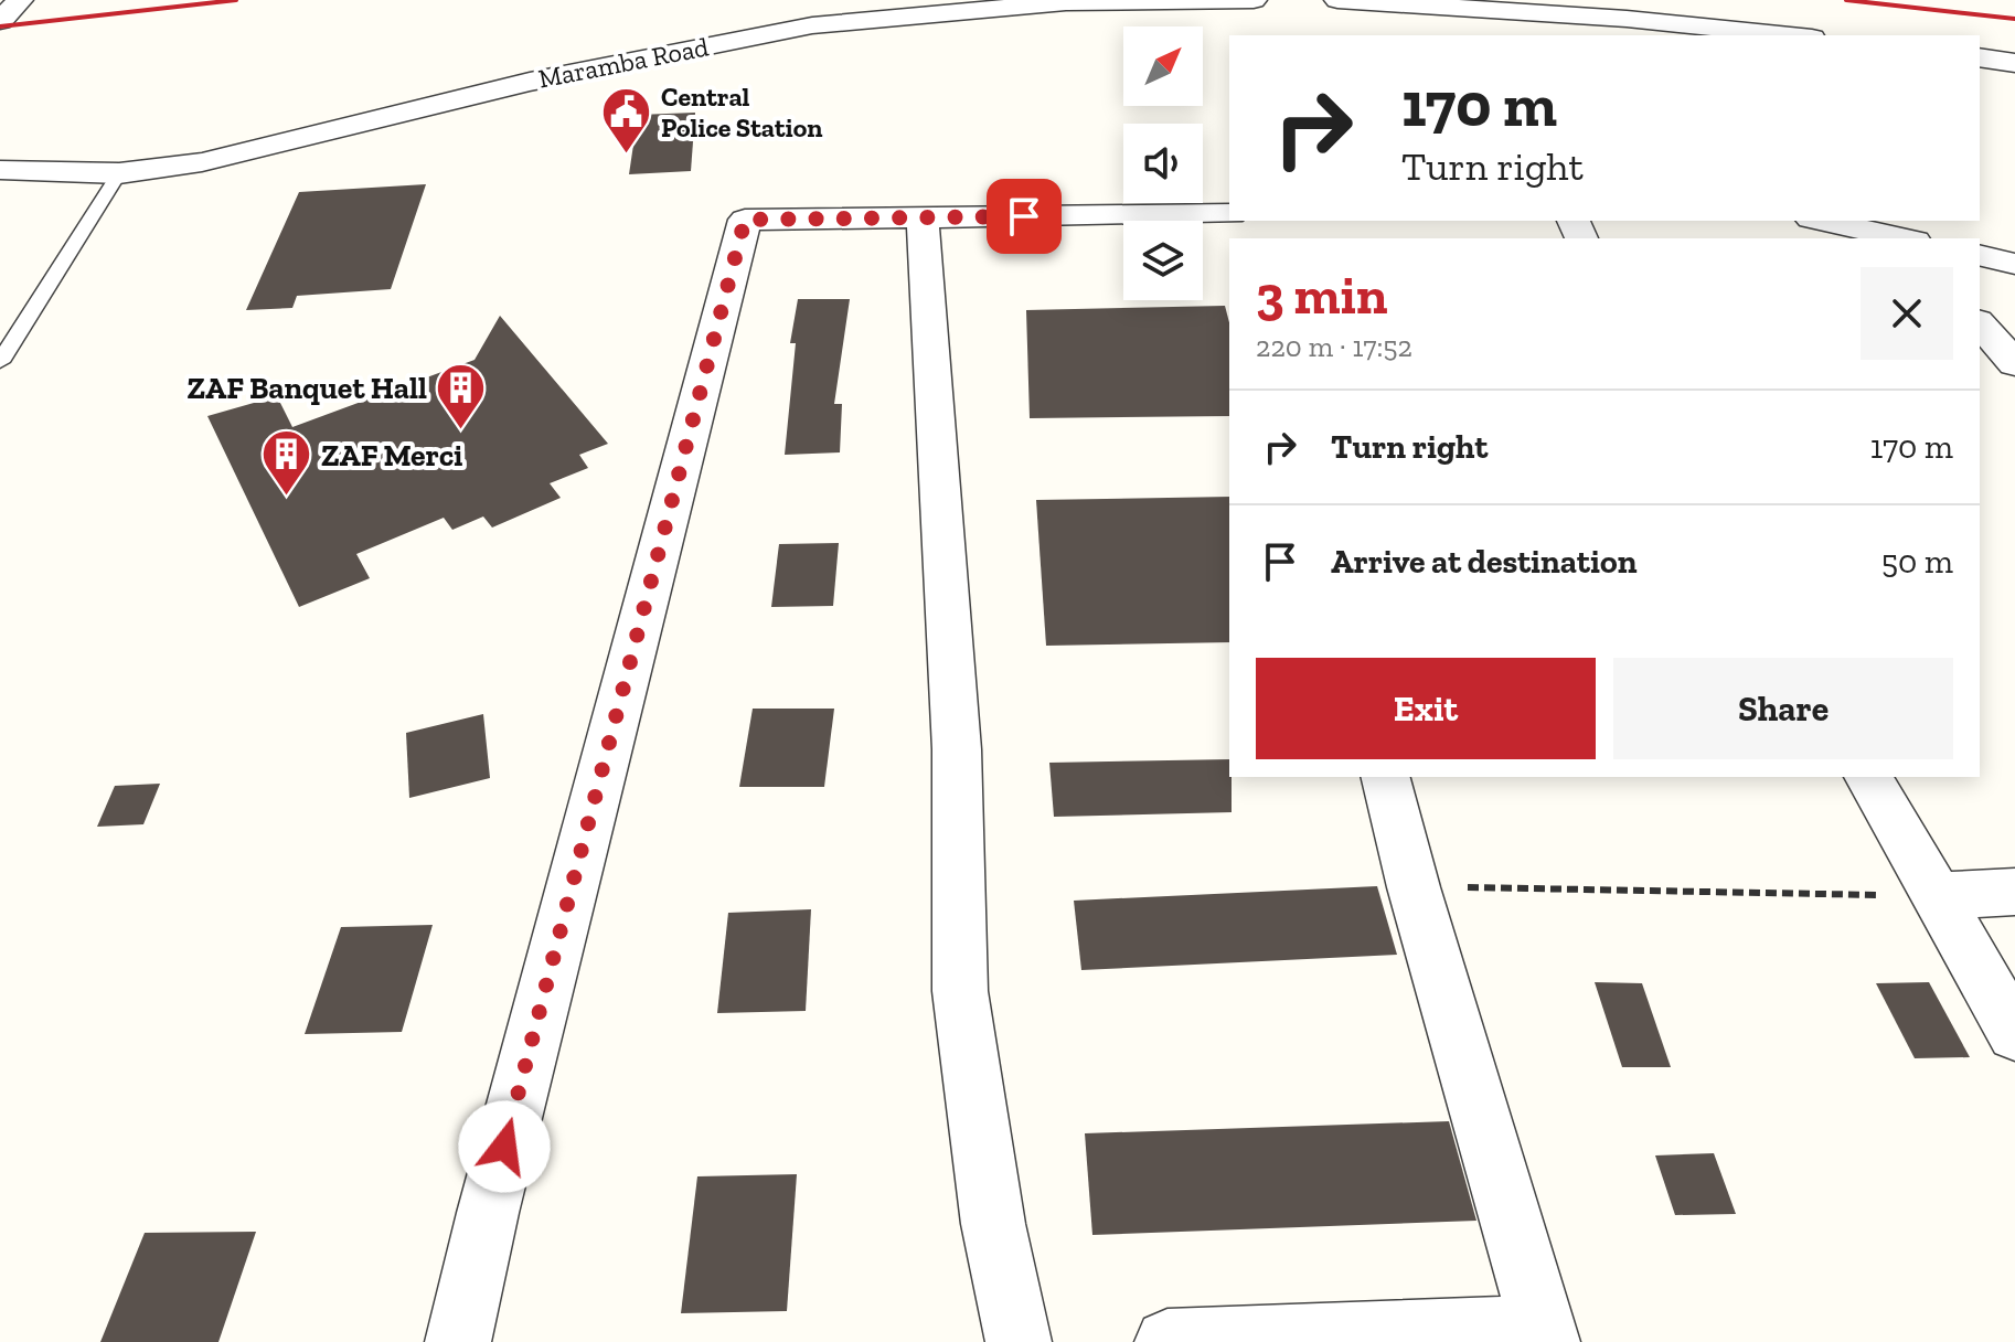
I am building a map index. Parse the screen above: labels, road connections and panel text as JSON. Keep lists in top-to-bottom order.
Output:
{
  "streets": {
    "street": ["Maramba Road"]
  },
  "places": {
    "public building": ["Central Police Station"],
    "building": ["ZAF Banquet Hall", "ZAF Merci"]
  },
  "north": "top right",
  "page": {
    "turn": ["170 m", "Turn right"],
    "heading": ["3 min", "220 m · 17:52"],
    "list": [
      {
        "name": "Turn right",
        "value": "170 m"
      },
      {
        "name": "Arrive at destination",
        "value": "50 m"
      }
    ],
    "buttons": ["Exit", "Share"]
  }
}
